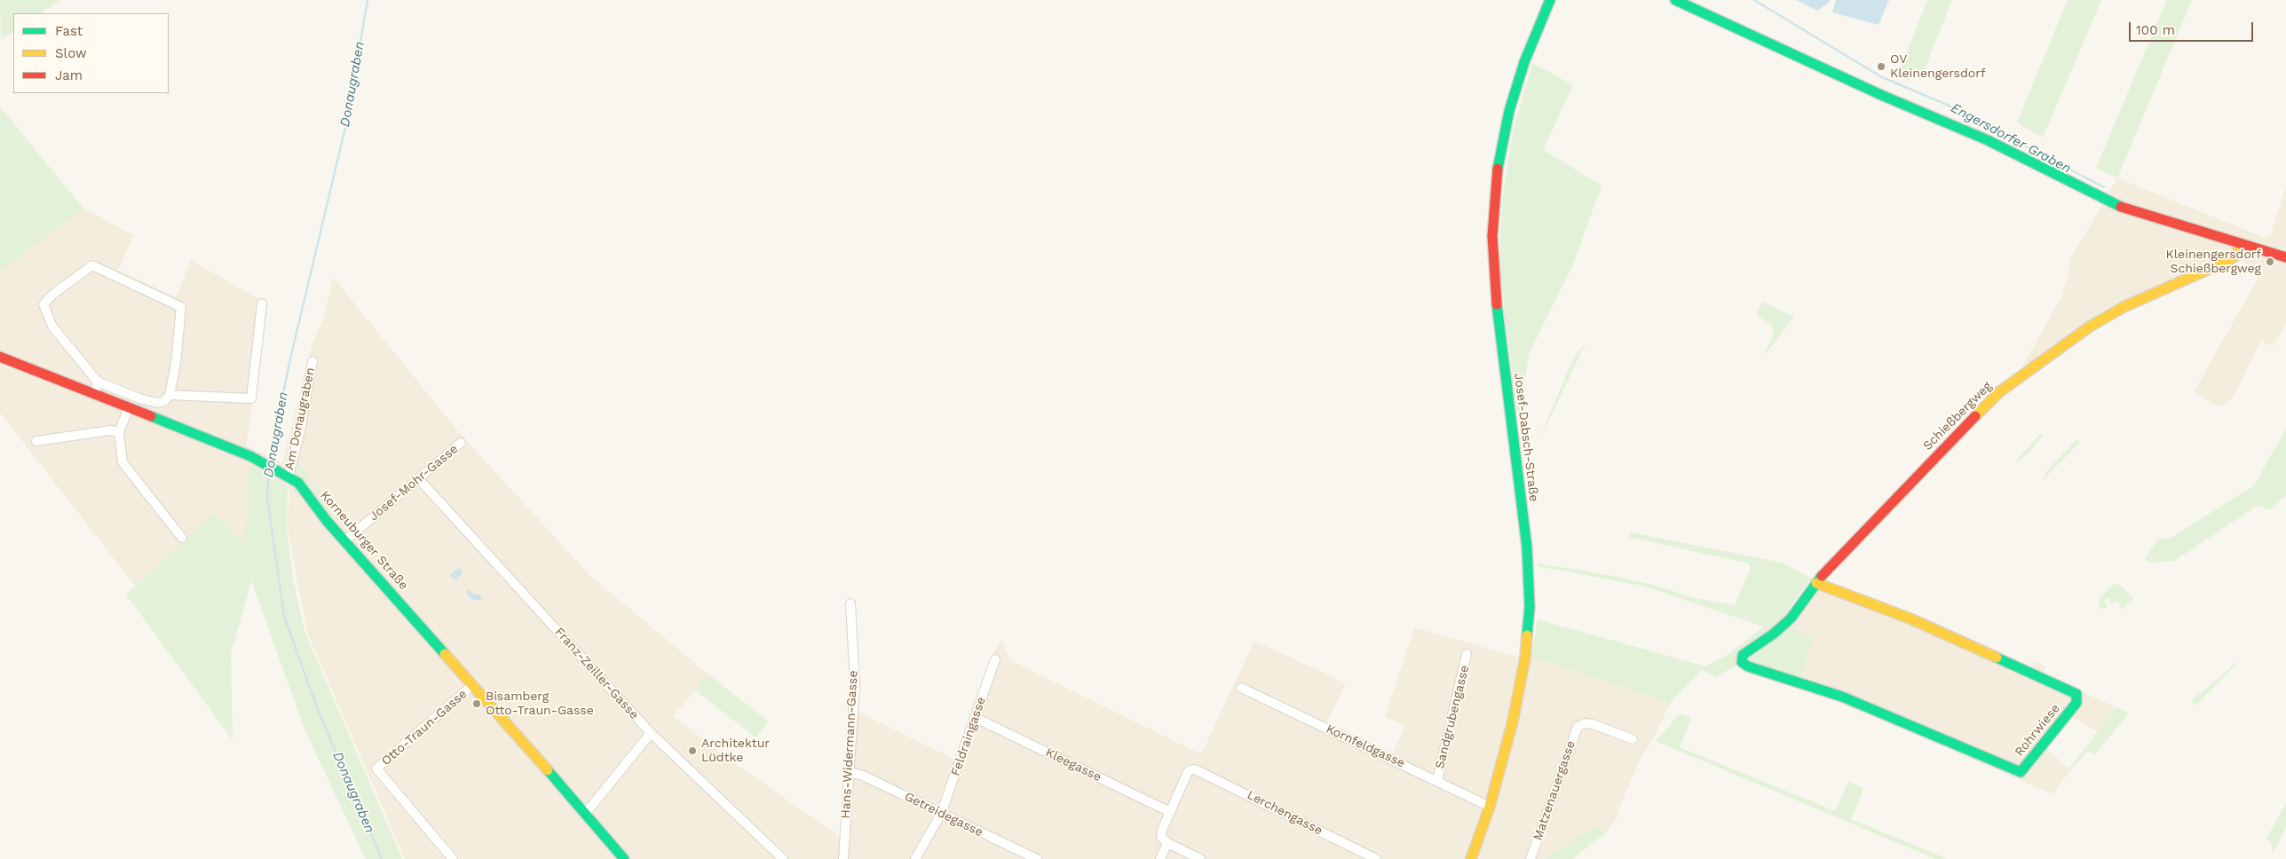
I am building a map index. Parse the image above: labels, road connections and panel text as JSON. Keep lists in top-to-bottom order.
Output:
{
  "streets": {
    "street": [
      "Schießbergweg",
      "Am Donaugraben",
      "Josef-Dabsch-Straße",
      "Josef-Mohr-Gasse",
      "Korneuburger Straße",
      "Franz-Zeiller-Gasse",
      "Sandgrubengasse",
      "Otto-Traun-Gasse",
      "Rohrwiese",
      "Feldraingasse",
      "Hans-Widermann-Gasse",
      "Kornfeldgasse",
      "Kleegasse",
      "Matzenauergasse",
      "Lerchengasse",
      "Getreidegasse"
    ]
  },
  "crossings": [
    ["Schießbergweg", "Rohrwiese"],
    ["Am Donaugraben", "Korneuburger Straße"],
    ["Josef-Dabsch-Straße", "Kornfeldgasse"],
    ["Josef-Mohr-Gasse", "Korneuburger Straße"],
    ["Josef-Mohr-Gasse", "Franz-Zeiller-Gasse"],
    ["Korneuburger Straße", "Otto-Traun-Gasse"],
    ["Sandgrubengasse", "Kornfeldgasse"],
    ["Feldraingasse", "Kleegasse"],
    ["Feldraingasse", "Getreidegasse"],
    ["Hans-Widermann-Gasse", "Getreidegasse"],
    ["Kleegasse", "Lerchengasse"]
  ],
  "water": ["Donaugraben", "Engersdorfer Graben"],
  "places": [
    "OV Kleinengersdorf",
    "Kleinengersdorf Schießbergweg",
    "Bisamberg Otto-Traun-Gasse",
    "Architektur Lüdtke"
  ],
  "legend": ["Fast", "Slow", "Jam"],
  "scale_bar": "100 m"
}
